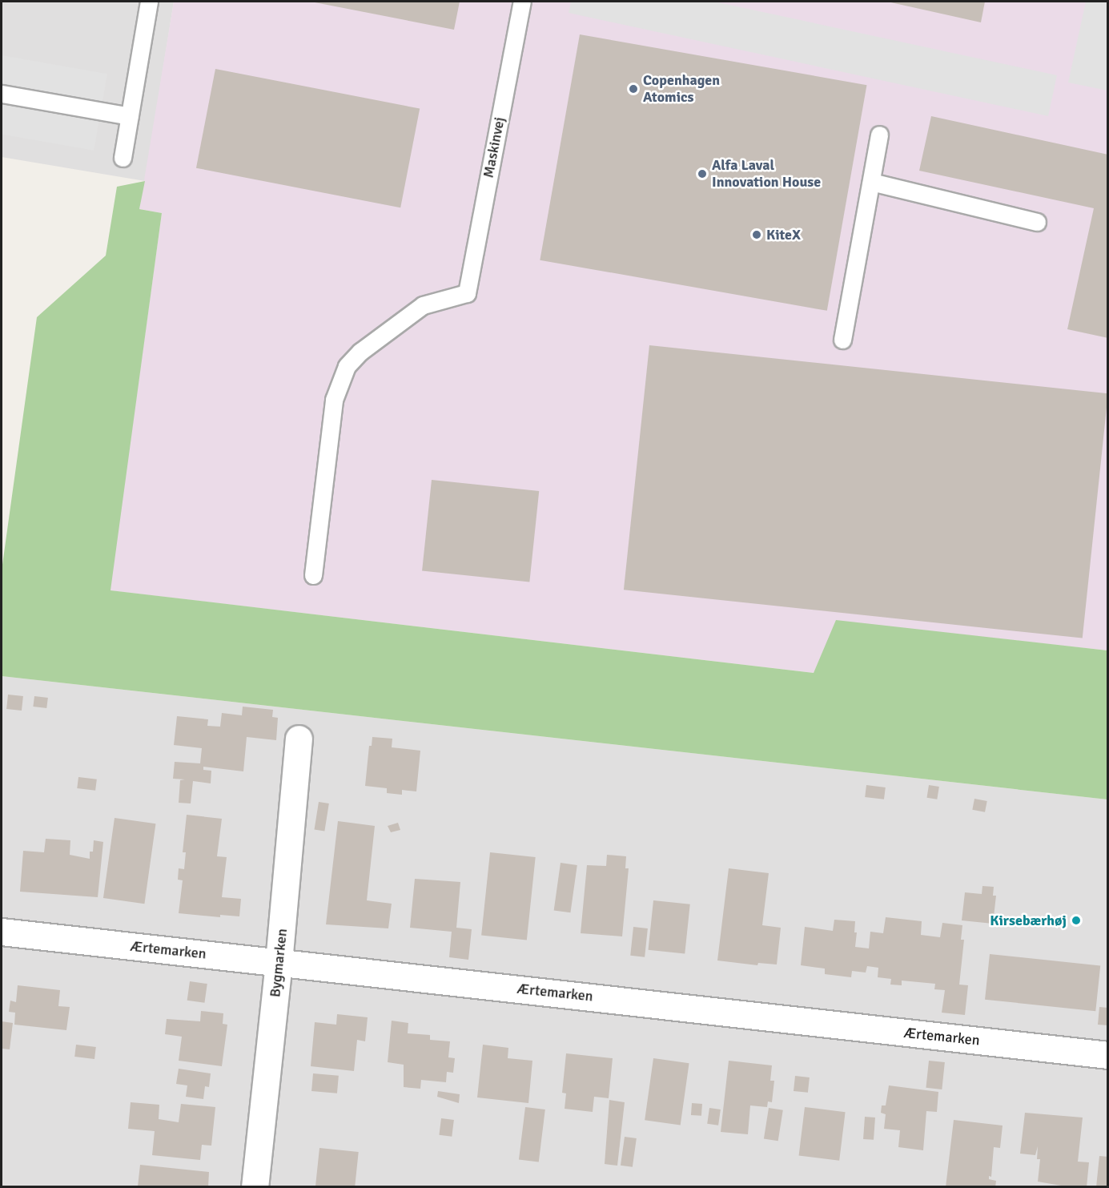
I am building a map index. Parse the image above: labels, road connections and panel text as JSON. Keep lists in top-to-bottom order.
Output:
{
  "streets": {
    "street": ["Ærtemarken", "Bygmarken"],
    "lane": ["Maskinvej"]
  },
  "crossings": [
    ["Ærtemarken", "Bygmarken"]
  ],
  "places": [
    "Copenhagen Atomics",
    "Alfa Laval Innovation House",
    "KiteX",
    "Kirsebærhøj"
  ]
}
